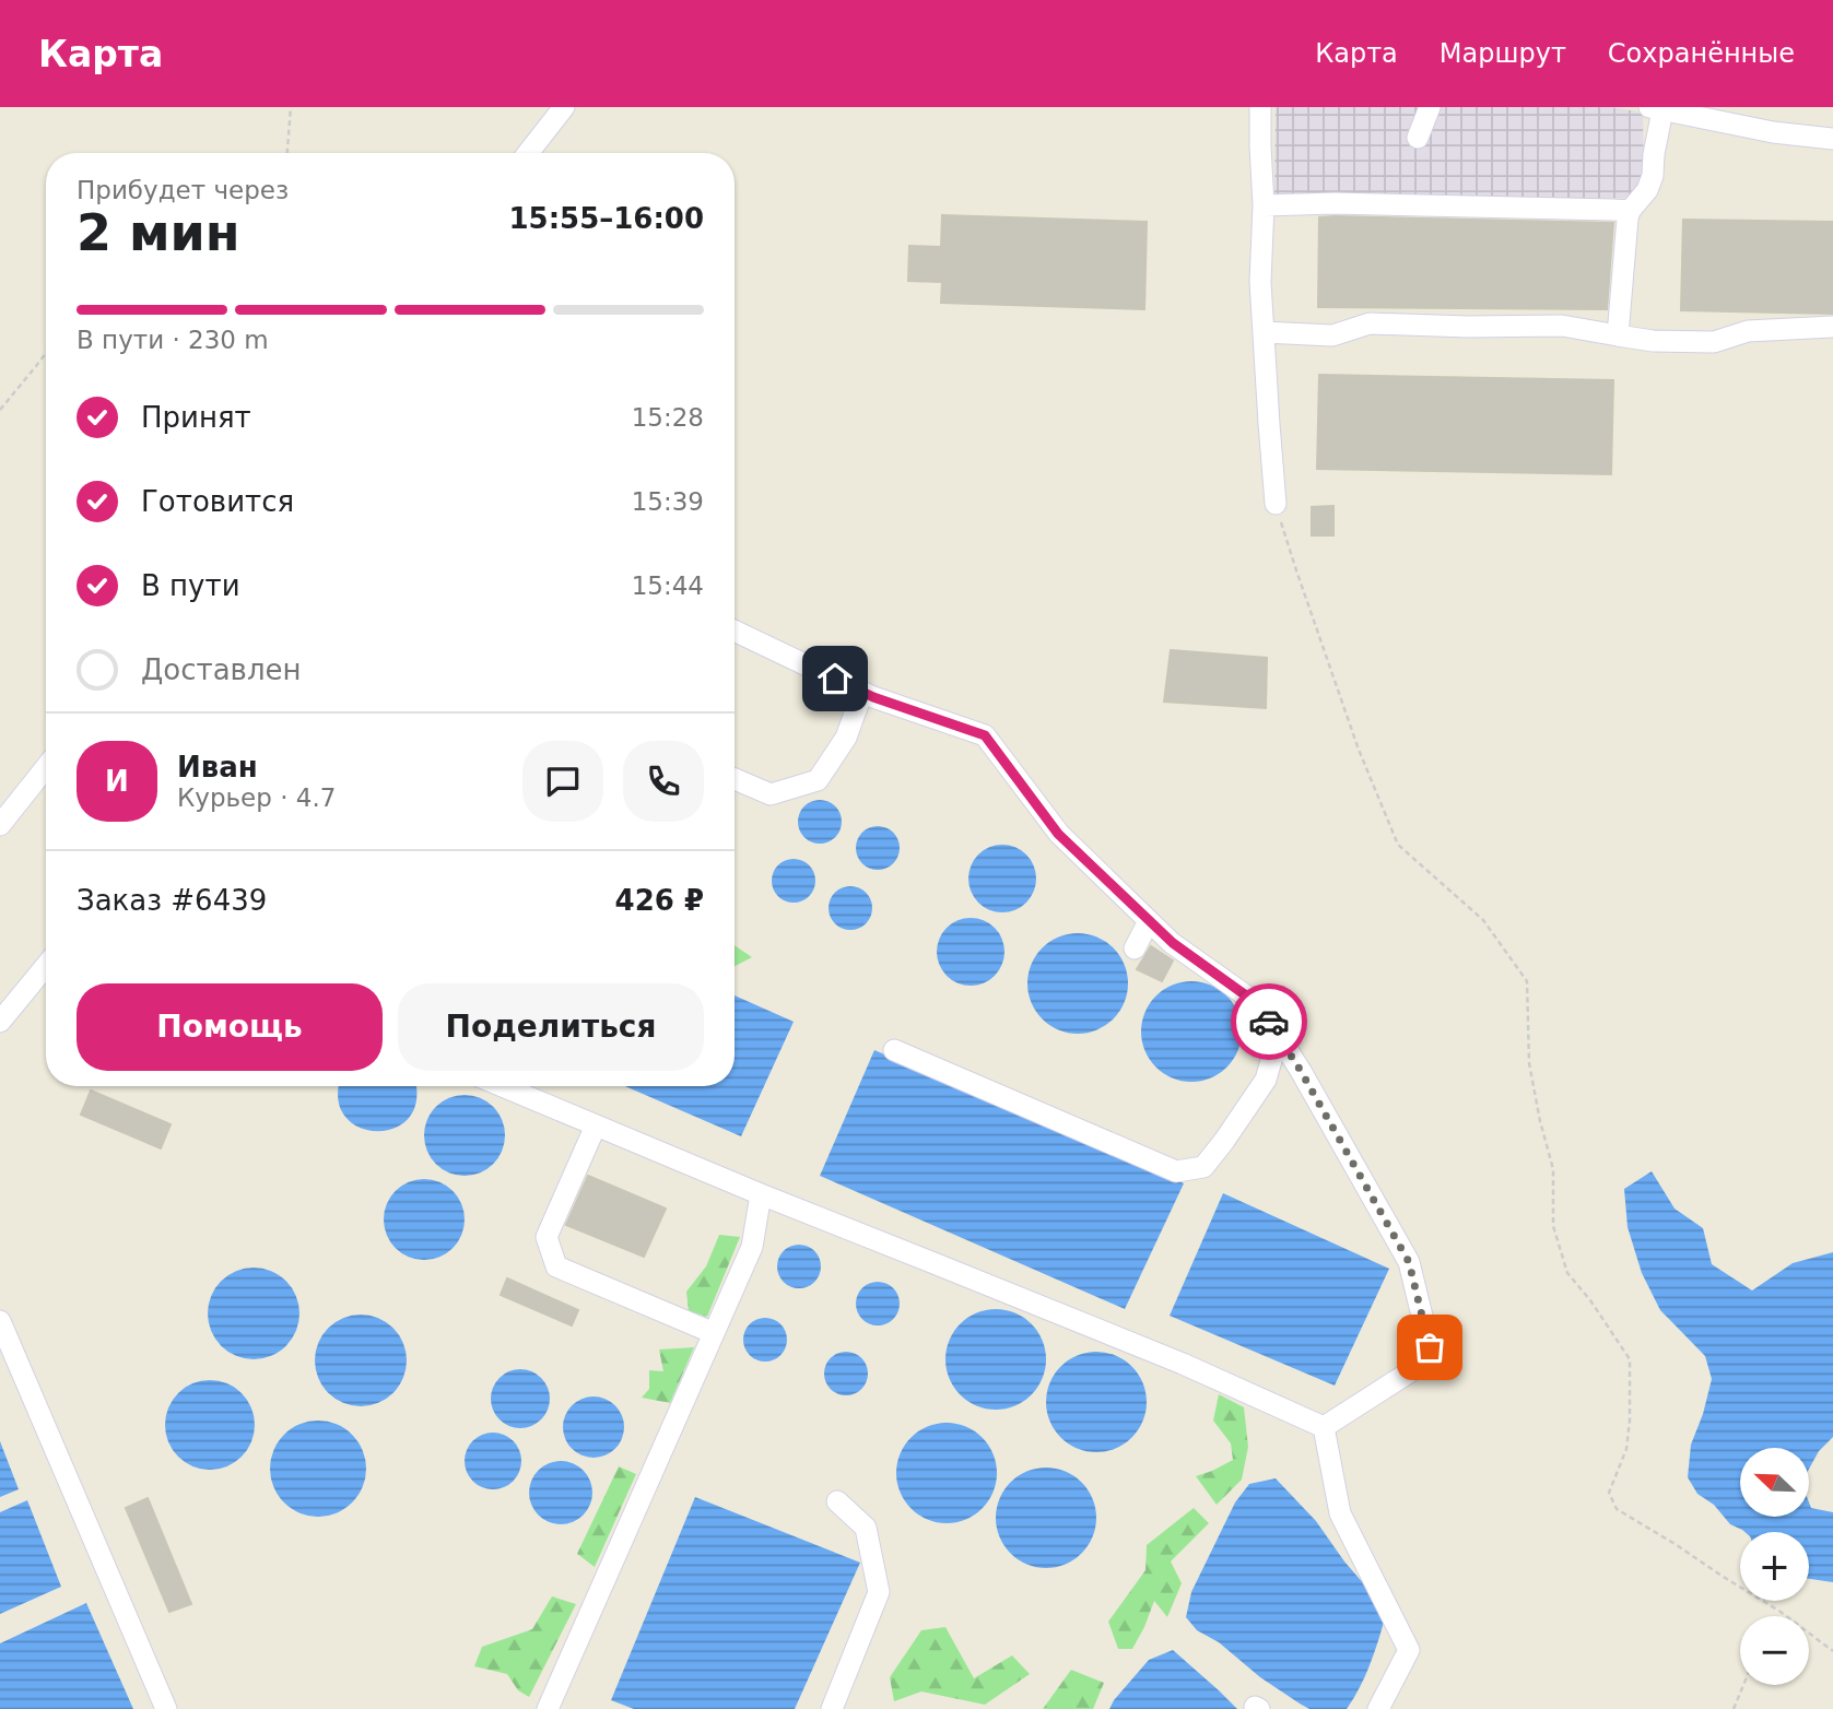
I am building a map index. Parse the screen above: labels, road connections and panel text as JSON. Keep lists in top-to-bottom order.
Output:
{
  "north": "top left",
  "page": {
    "header": "Карта",
    "nav": ["Карта", "Маршрут", "Сохранённые"],
    "heading": ["2 мин", "Прибудет через", "15:55–16:00"],
    "panel": [
      "Иван",
      "Курьер · 4.7",
      "Заказ #6439",
      "426 ₽"
    ],
    "bar": "В пути · 230 m",
    "list": [
      ["Принят", "15:28"],
      ["Готовится", "15:39"],
      ["В пути", "15:44"],
      "Доставлен"
    ],
    "round": "И",
    "buttons": ["Помощь", "Поделиться"],
    "map_buttons": ["+", "−"]
  }
}
